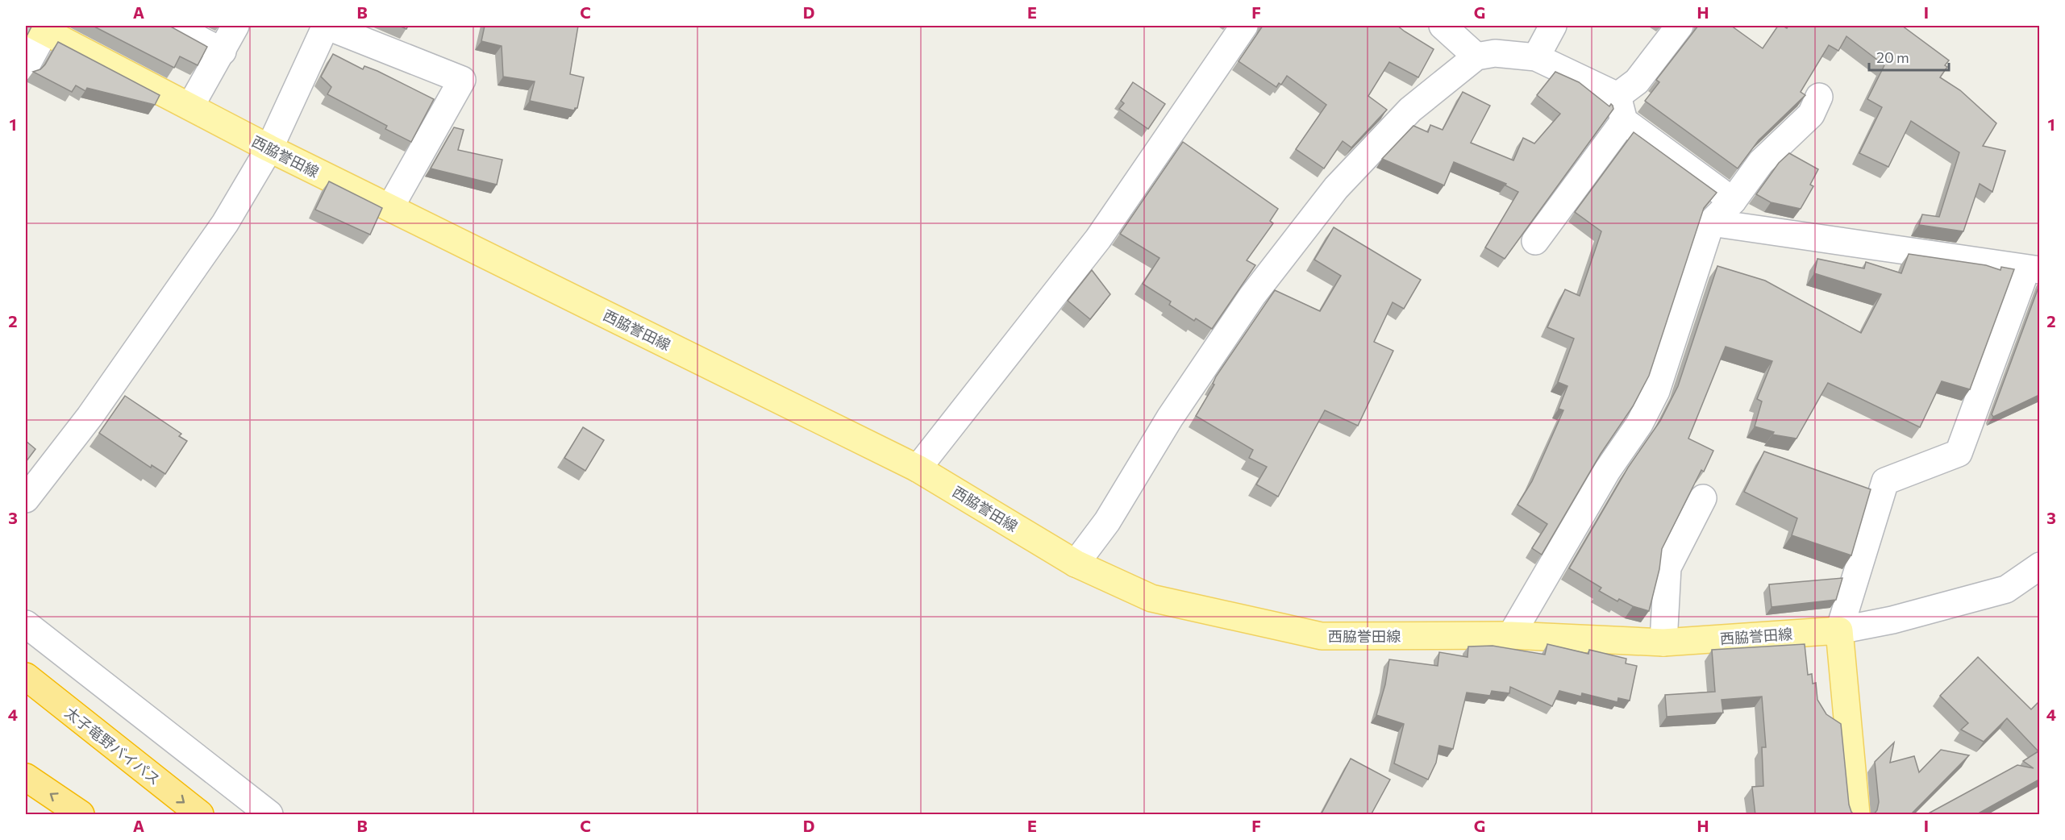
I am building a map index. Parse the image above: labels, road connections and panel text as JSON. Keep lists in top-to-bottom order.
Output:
{
  "streets": {
    "highway": ["太子竜野バイパス"],
    "main road": ["西脇誉田線"]
  },
  "one_way": ["太子竜野バイパス"],
  "scale_bar": "20 m",
  "grid": {
    "columns": [
      "A",
      "B",
      "C",
      "D",
      "E",
      "F",
      "G",
      "H",
      "I"
    ],
    "rows": [
      "1",
      "2",
      "3",
      "4"
    ]
  }
}
